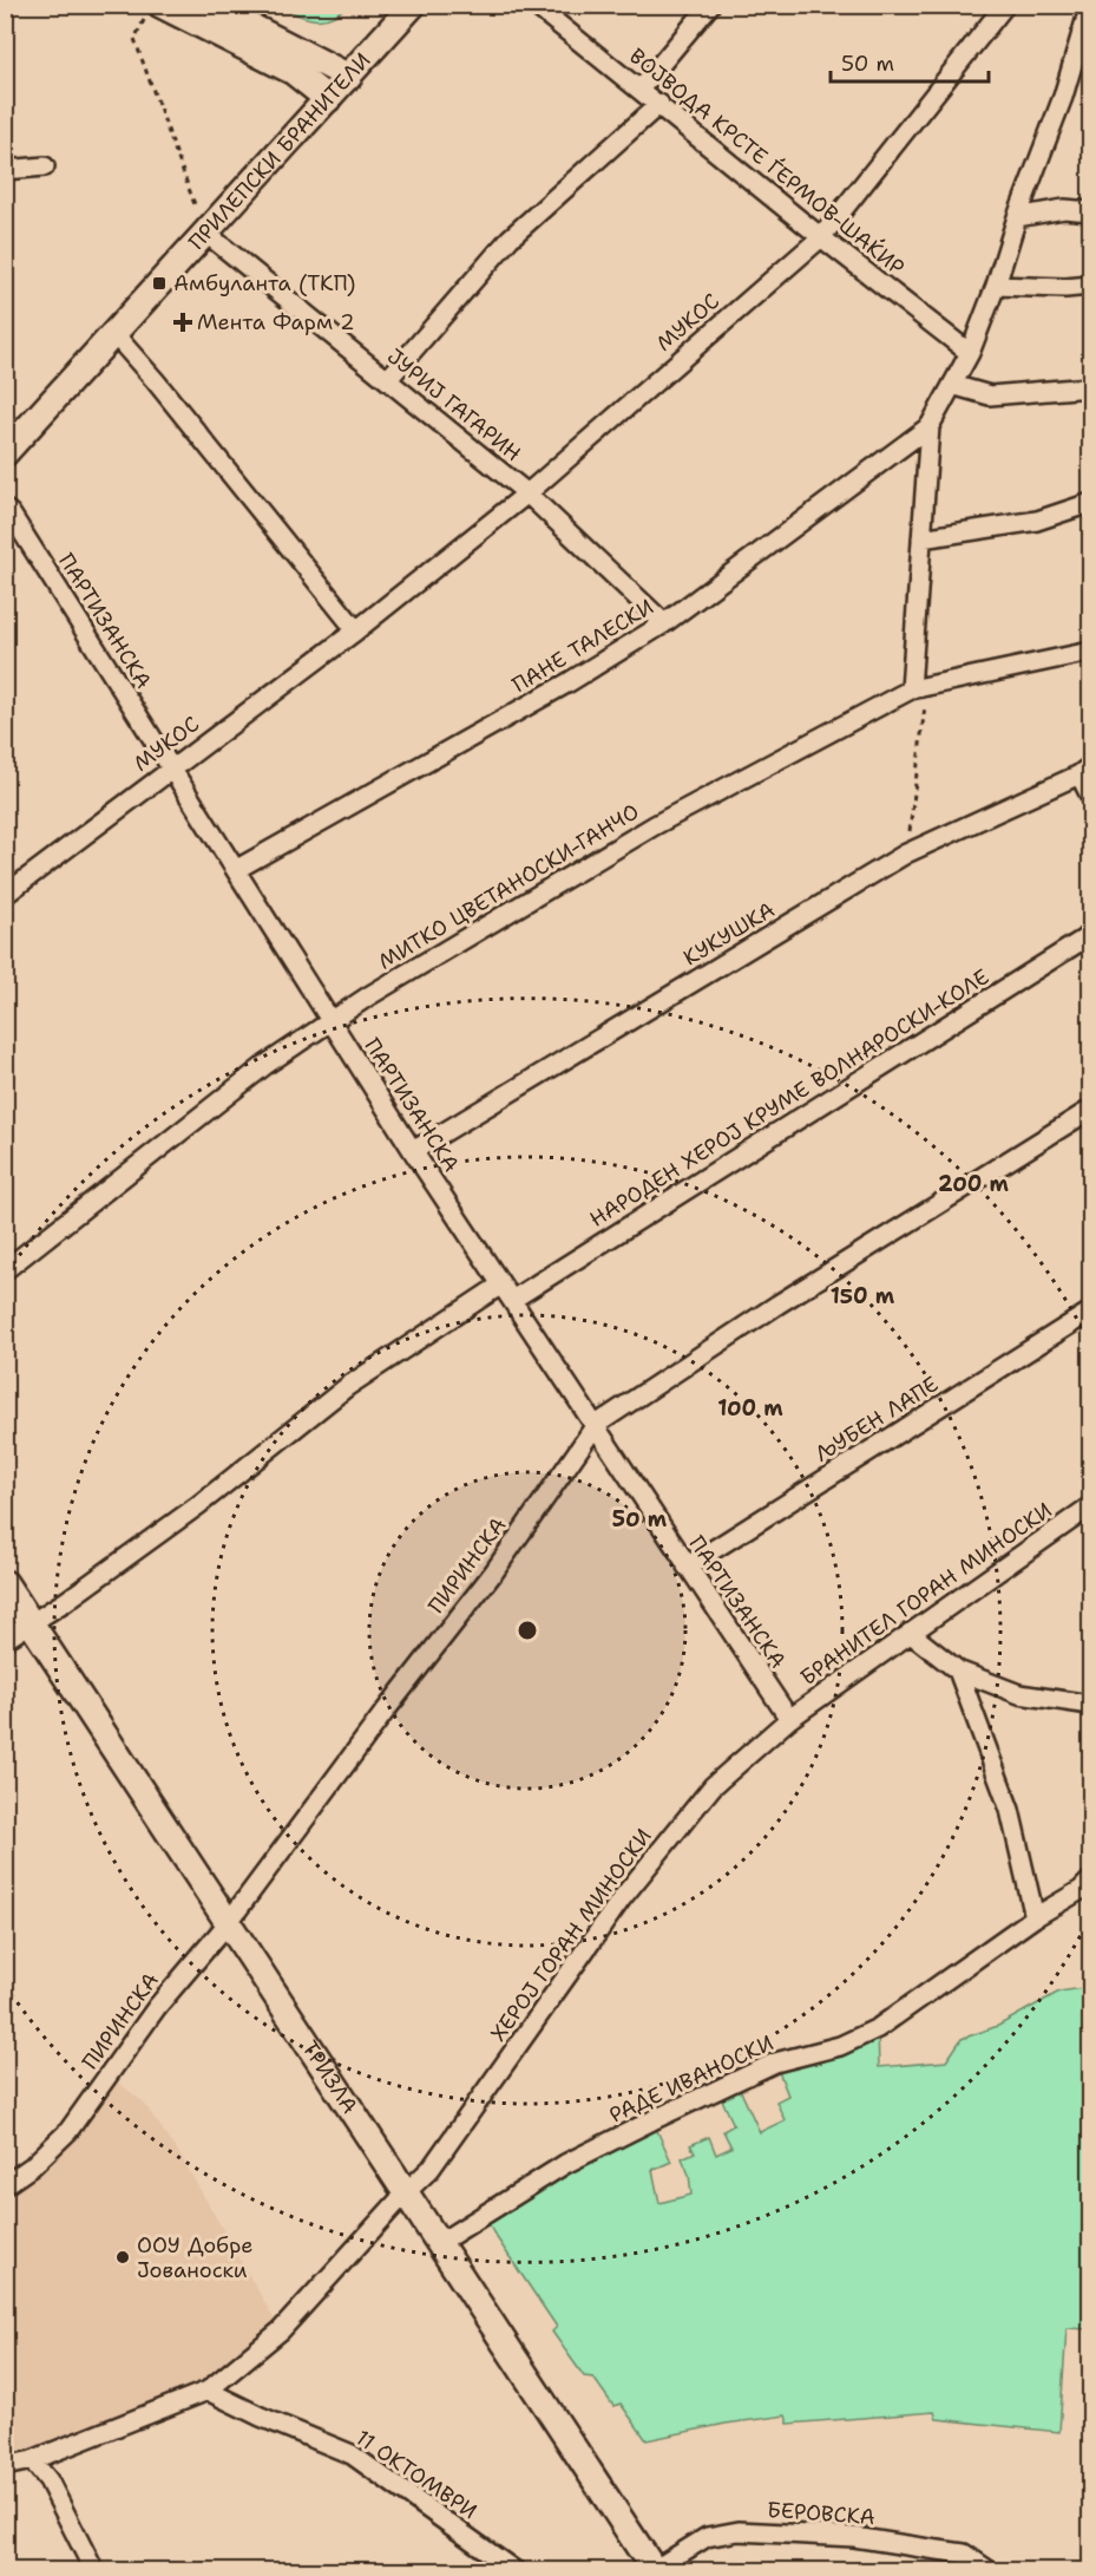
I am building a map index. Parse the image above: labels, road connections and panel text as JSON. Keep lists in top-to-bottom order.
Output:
{
  "streets": {
    "street": [
      "ПРИЛЕПСКИ БРАНИТЕЛИ",
      "ВОЈВОДА КРСТЕ ЃЕРМОВ-ШАЌИР",
      "МУКОС",
      "ЈУРИЈ ГАГАРИН",
      "ПАРТИЗАНСКА",
      "ПАНЕ ТАЛЕСКИ",
      "МИТКО ЦВЕТАНОСКИ-ГАНЧО",
      "КУКУШКА",
      "НАРОДЕН ХЕРОЈ КРУМЕ ВОЛНАРОСКИ-КОЛЕ",
      "ЉУБЕН ЛАПЕ",
      "ПИРИНСКА",
      "БРАНИТЕЛ ГОРАН МИНОСКИ",
      "ХЕРОЈ ГОРАН МИНОСКИ",
      "ТРИЗЛА",
      "РАДЕ ИВАНОСКИ",
      "11 ОКТОМВРИ",
      "БЕРОВСКА"
    ]
  },
  "crossings": [
    ["ПРИЛЕПСКИ БРАНИТЕЛИ", "ЈУРИЈ ГАГАРИН"],
    ["ВОЈВОДА КРСТЕ ЃЕРМОВ-ШАЌИР", "МУКОС"],
    ["МУКОС", "ЈУРИЈ ГАГАРИН"],
    ["МУКОС", "ПАРТИЗАНСКА"],
    ["ЈУРИЈ ГАГАРИН", "ПАНЕ ТАЛЕСКИ"],
    ["ПАРТИЗАНСКА", "ПАНЕ ТАЛЕСКИ"],
    ["ПАРТИЗАНСКА", "МИТКО ЦВЕТАНОСКИ-ГАНЧО"],
    ["ПАРТИЗАНСКА", "КУКУШКА"],
    ["ПАРТИЗАНСКА", "НАРОДЕН ХЕРОЈ КРУМЕ ВОЛНАРОСКИ-КОЛЕ"],
    ["ПАРТИЗАНСКА", "ЉУБЕН ЛАПЕ"],
    ["ПАРТИЗАНСКА", "ПИРИНСКА"],
    ["ПАРТИЗАНСКА", "БРАНИТЕЛ ГОРАН МИНОСКИ"],
    ["ПАРТИЗАНСКА", "ХЕРОЈ ГОРАН МИНОСКИ"],
    ["НАРОДЕН ХЕРОЈ КРУМЕ ВОЛНАРОСКИ-КОЛЕ", "ТРИЗЛА"],
    ["ПИРИНСКА", "ТРИЗЛА"],
    ["БРАНИТЕЛ ГОРАН МИНОСКИ", "ХЕРОЈ ГОРАН МИНОСКИ"],
    ["ХЕРОЈ ГОРАН МИНОСКИ", "ТРИЗЛА"],
    ["ТРИЗЛА", "РАДЕ ИВАНОСКИ"],
    ["ТРИЗЛА", "БЕРОВСКА"]
  ],
  "places": {
    "transit": ["Амбуланта (ТКП)"],
    "health": ["Мента Фарм 2"],
    "other": ["ООУ Добре Јованоски"]
  },
  "scale_bar": "50 m",
  "rings": [
    "200 m",
    "150 m",
    "100 m",
    "50 m"
  ]
}
